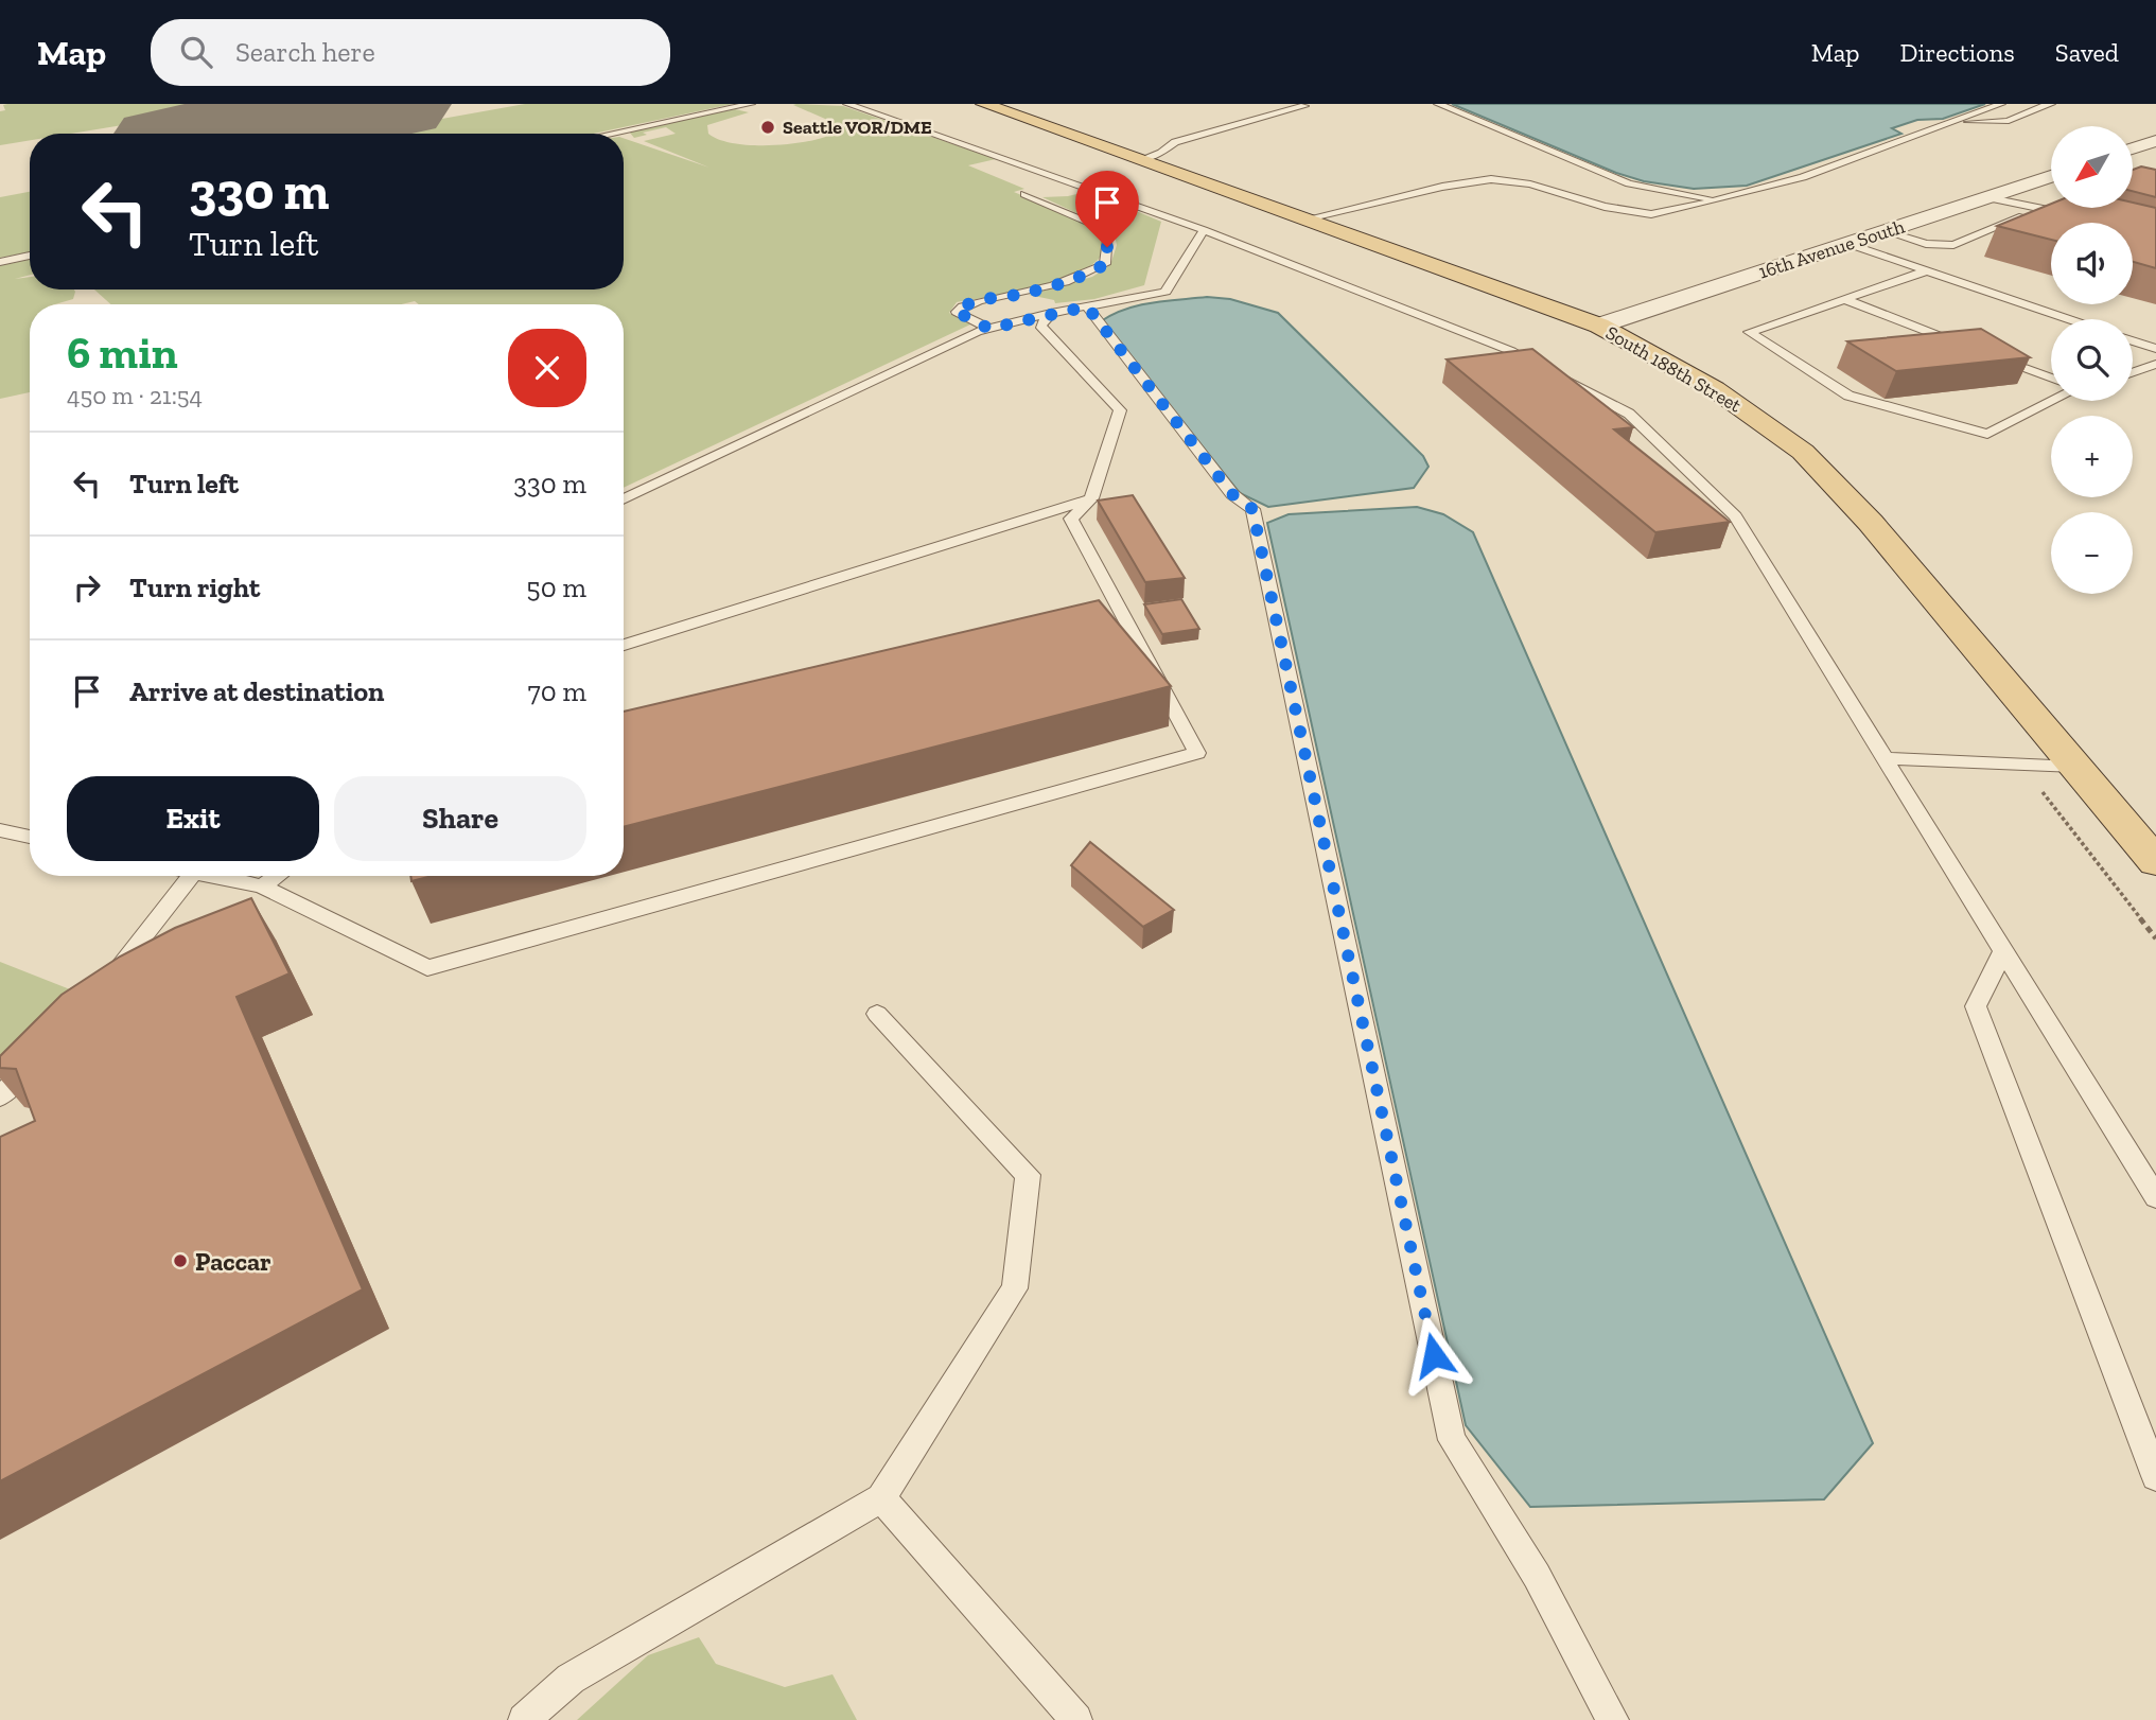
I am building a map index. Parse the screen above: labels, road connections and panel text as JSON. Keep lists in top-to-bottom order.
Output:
{
  "streets": {
    "main road": ["South 188th Street"],
    "street": ["16th Avenue South"]
  },
  "crossings": [
    ["16th Avenue South", "South 188th Street"]
  ],
  "places": ["Seattle VOR/DME", "Paccar"],
  "north": "bottom left",
  "page": {
    "header": "Map",
    "search": "Search here",
    "nav": ["Map", "Directions", "Saved"],
    "map_buttons": ["+", "−"],
    "turn": ["330 m", "Turn left"],
    "heading": ["6 min", "450 m · 21:54"],
    "list": [
      {
        "name": "Turn left",
        "value": "330 m"
      },
      {
        "name": "Turn right",
        "value": "50 m"
      },
      {
        "name": "Arrive at destination",
        "value": "70 m"
      }
    ],
    "buttons": ["Exit", "Share"]
  }
}
